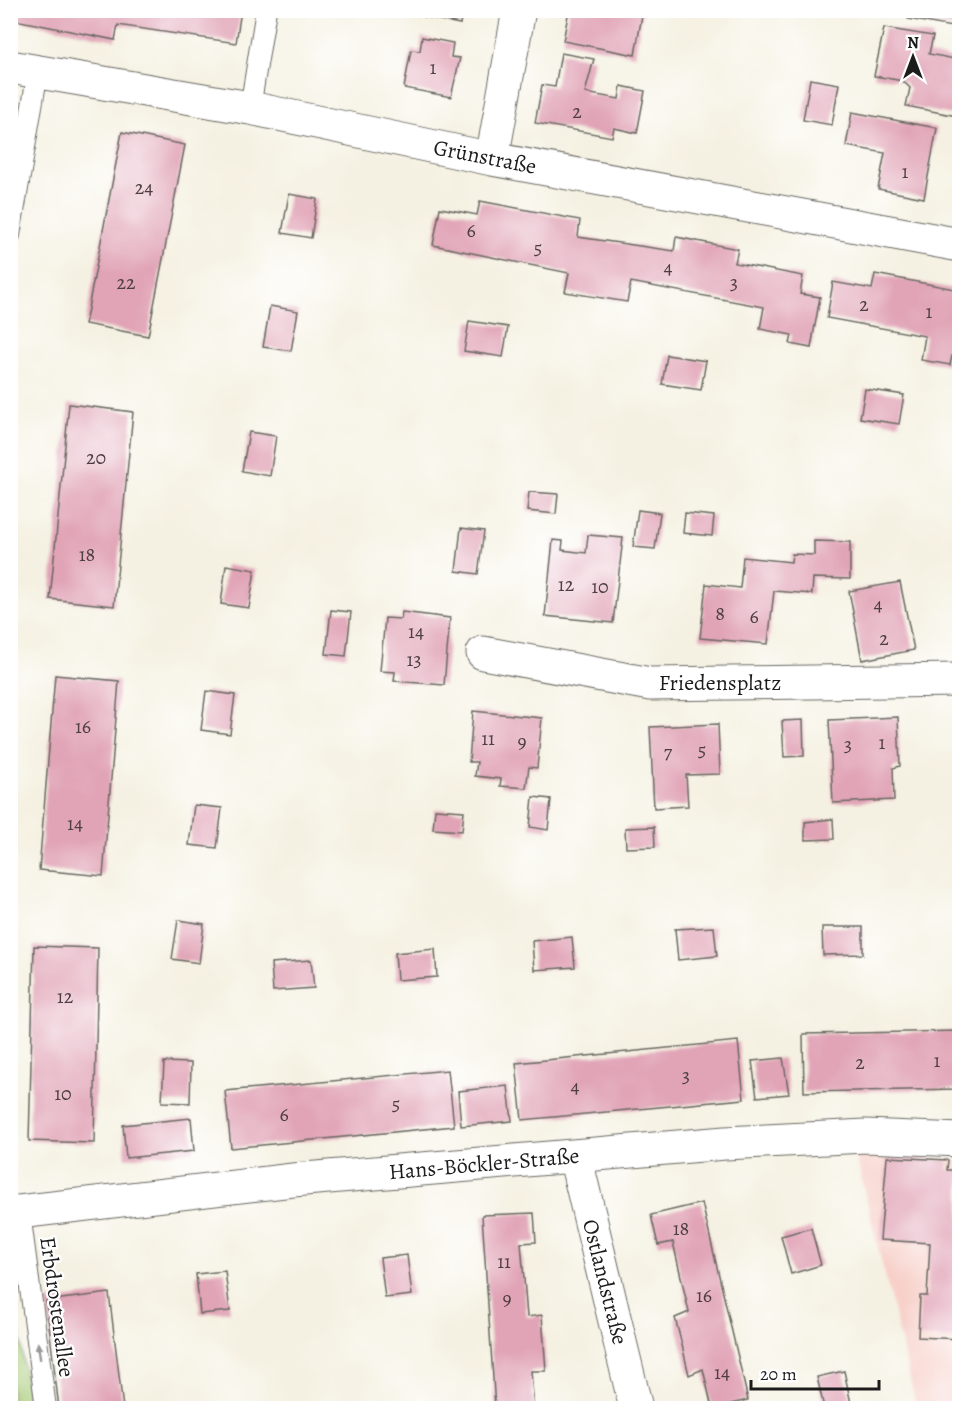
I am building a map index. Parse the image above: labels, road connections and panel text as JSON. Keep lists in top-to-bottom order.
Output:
{
  "streets": {
    "street": [
      "Grünstraße",
      "Friedensplatz",
      "Hans-Böckler-Straße",
      "Ostlandstraße"
    ],
    "lane": ["Erbdrostenallee"]
  },
  "crossings": [
    ["Hans-Böckler-Straße", "Ostlandstraße"],
    ["Hans-Böckler-Straße", "Erbdrostenallee"]
  ],
  "one_way": ["Erbdrostenallee"],
  "house_numbers": [
    "1",
    "2",
    "1",
    "24",
    "6",
    "5",
    "4",
    "22",
    "3",
    "2",
    "1",
    "20",
    "18",
    "12",
    "10",
    "4",
    "8",
    "6",
    "14",
    "2",
    "13",
    "16",
    "11",
    "9",
    "1",
    "3",
    "5",
    "7",
    "14",
    "12",
    "1",
    "2",
    "3",
    "4",
    "10",
    "5",
    "6",
    "18",
    "11",
    "16",
    "9",
    "14"
  ],
  "scale_bar": "20 m",
  "north": "top"
}
